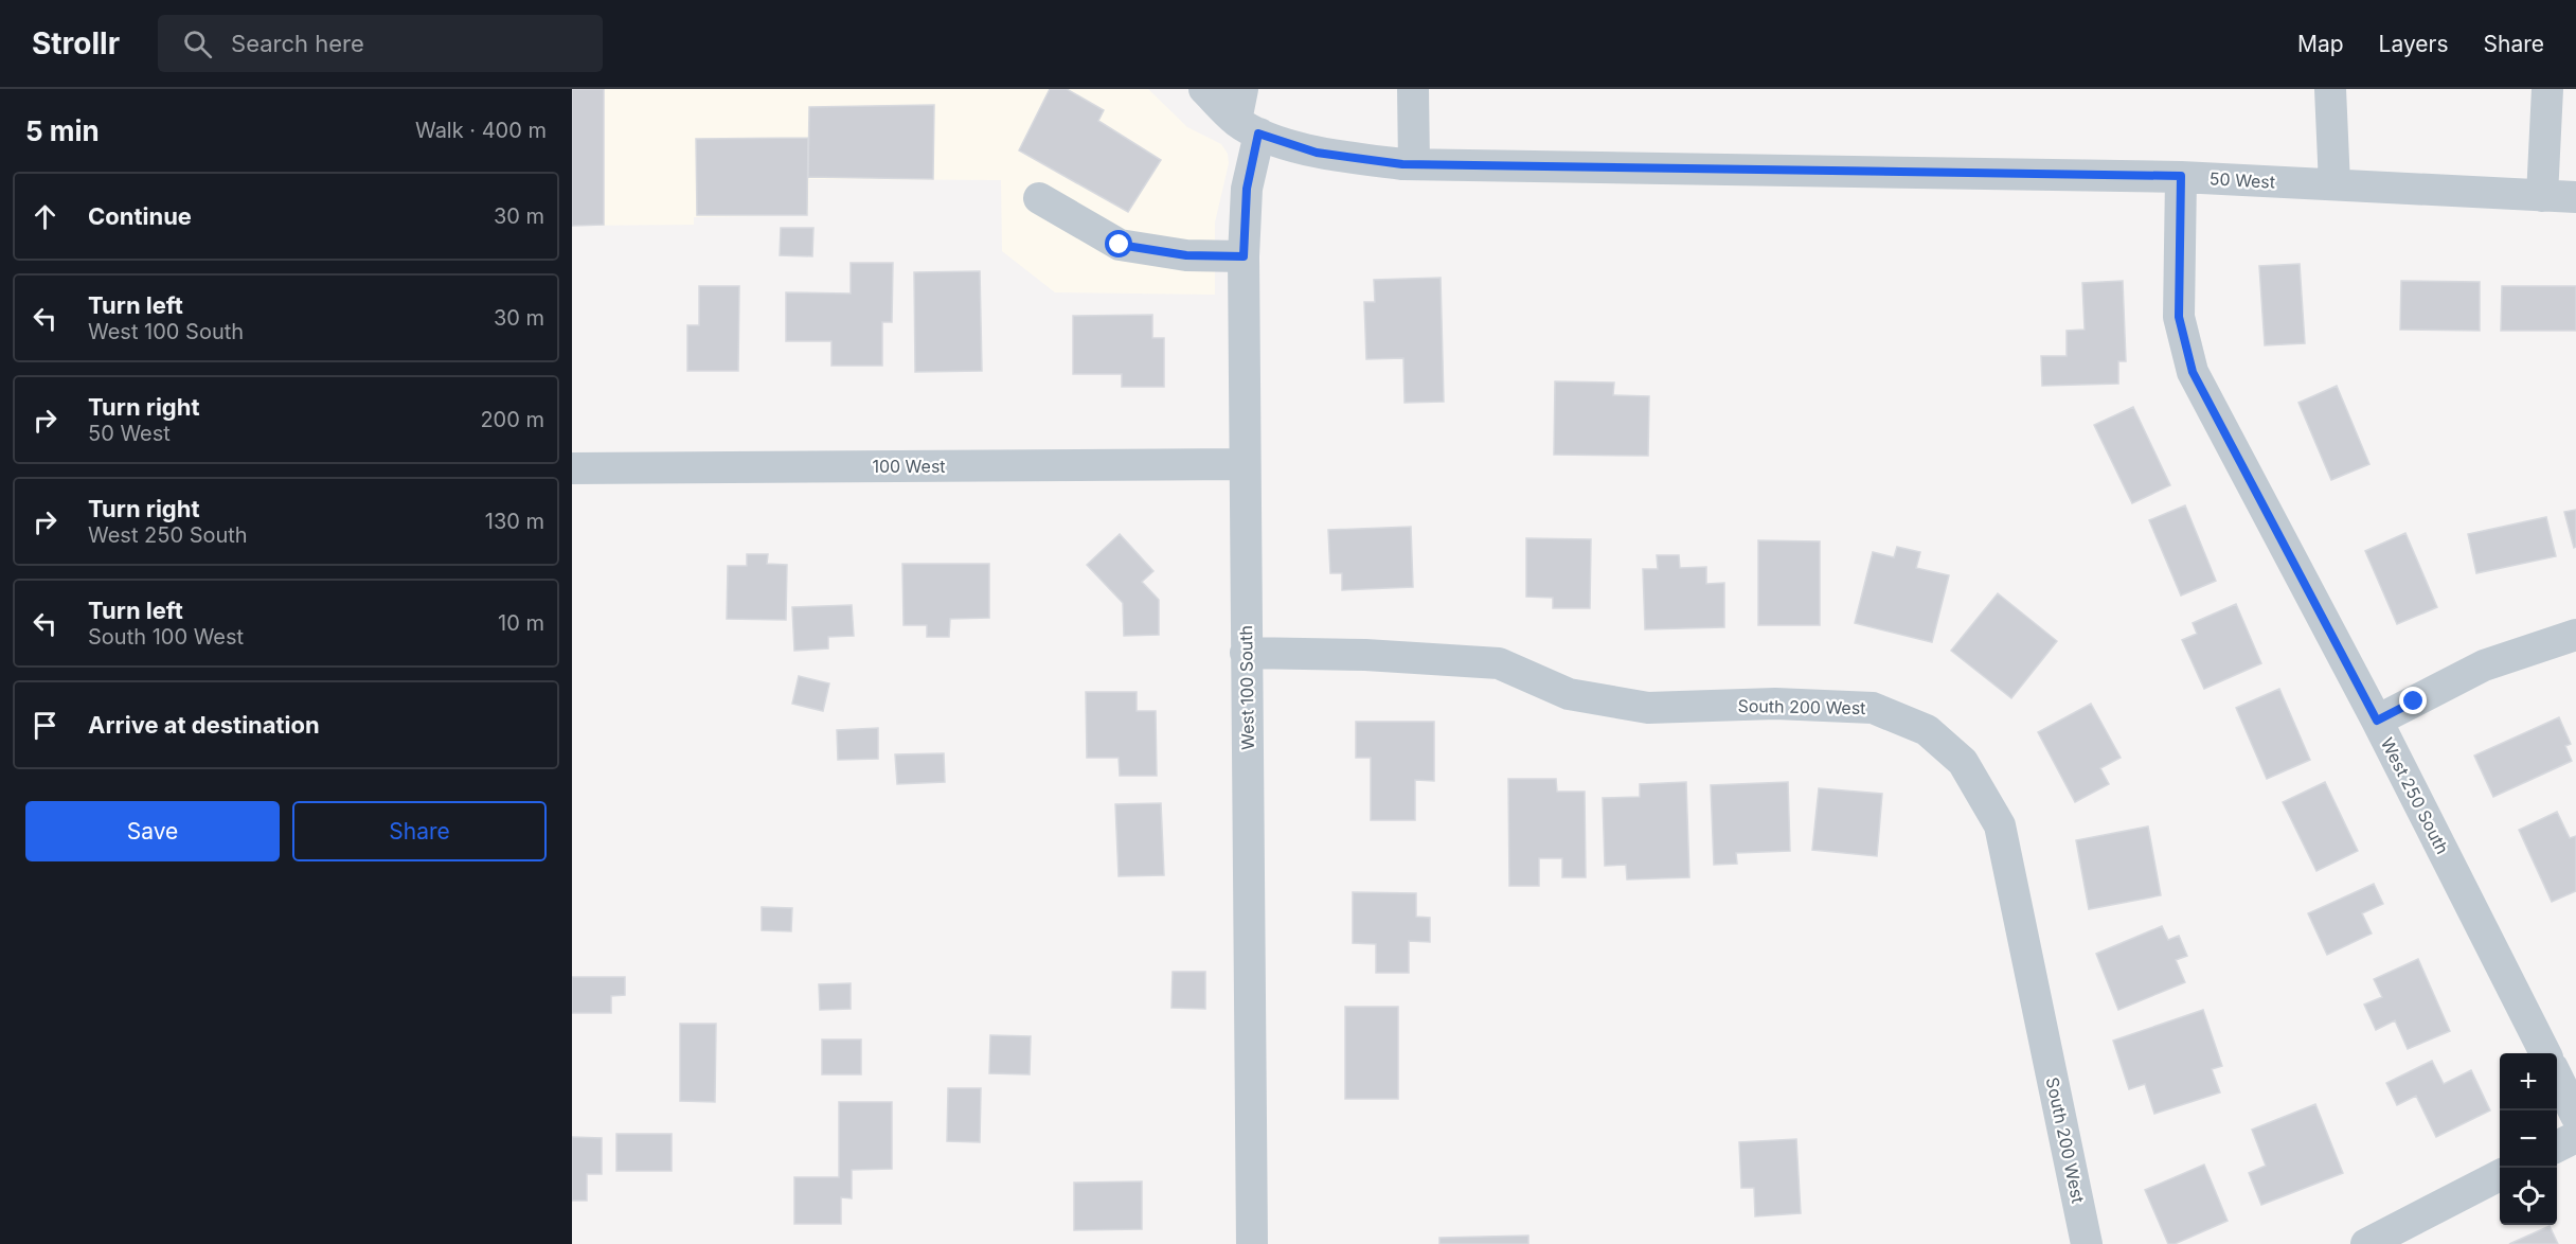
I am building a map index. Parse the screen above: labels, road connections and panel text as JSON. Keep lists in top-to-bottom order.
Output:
{
  "streets": {
    "street": [
      "50 West",
      "100 West",
      "West 100 South",
      "South 200 West",
      "West 250 South"
    ]
  },
  "crossings": [
    ["50 West", "West 100 South"],
    ["50 West", "West 250 South"],
    ["100 West", "West 100 South"],
    ["West 100 South", "South 200 West"]
  ],
  "page": {
    "header": "Strollr",
    "search": "Search here",
    "nav": ["Map", "Layers", "Share"],
    "heading": ["5 min", "Walk · 400 m"],
    "list": [
      ["Continue", "30 m"],
      ["Turn left", "West 100 South", "30 m"],
      ["Turn right", "50 West", "200 m"],
      ["Turn right", "West 250 South", "130 m"],
      ["Turn left", "South 100 West", "10 m"],
      "Arrive at destination"
    ],
    "buttons": ["Save", "Share"],
    "map_buttons": ["+", "−"]
  }
}
